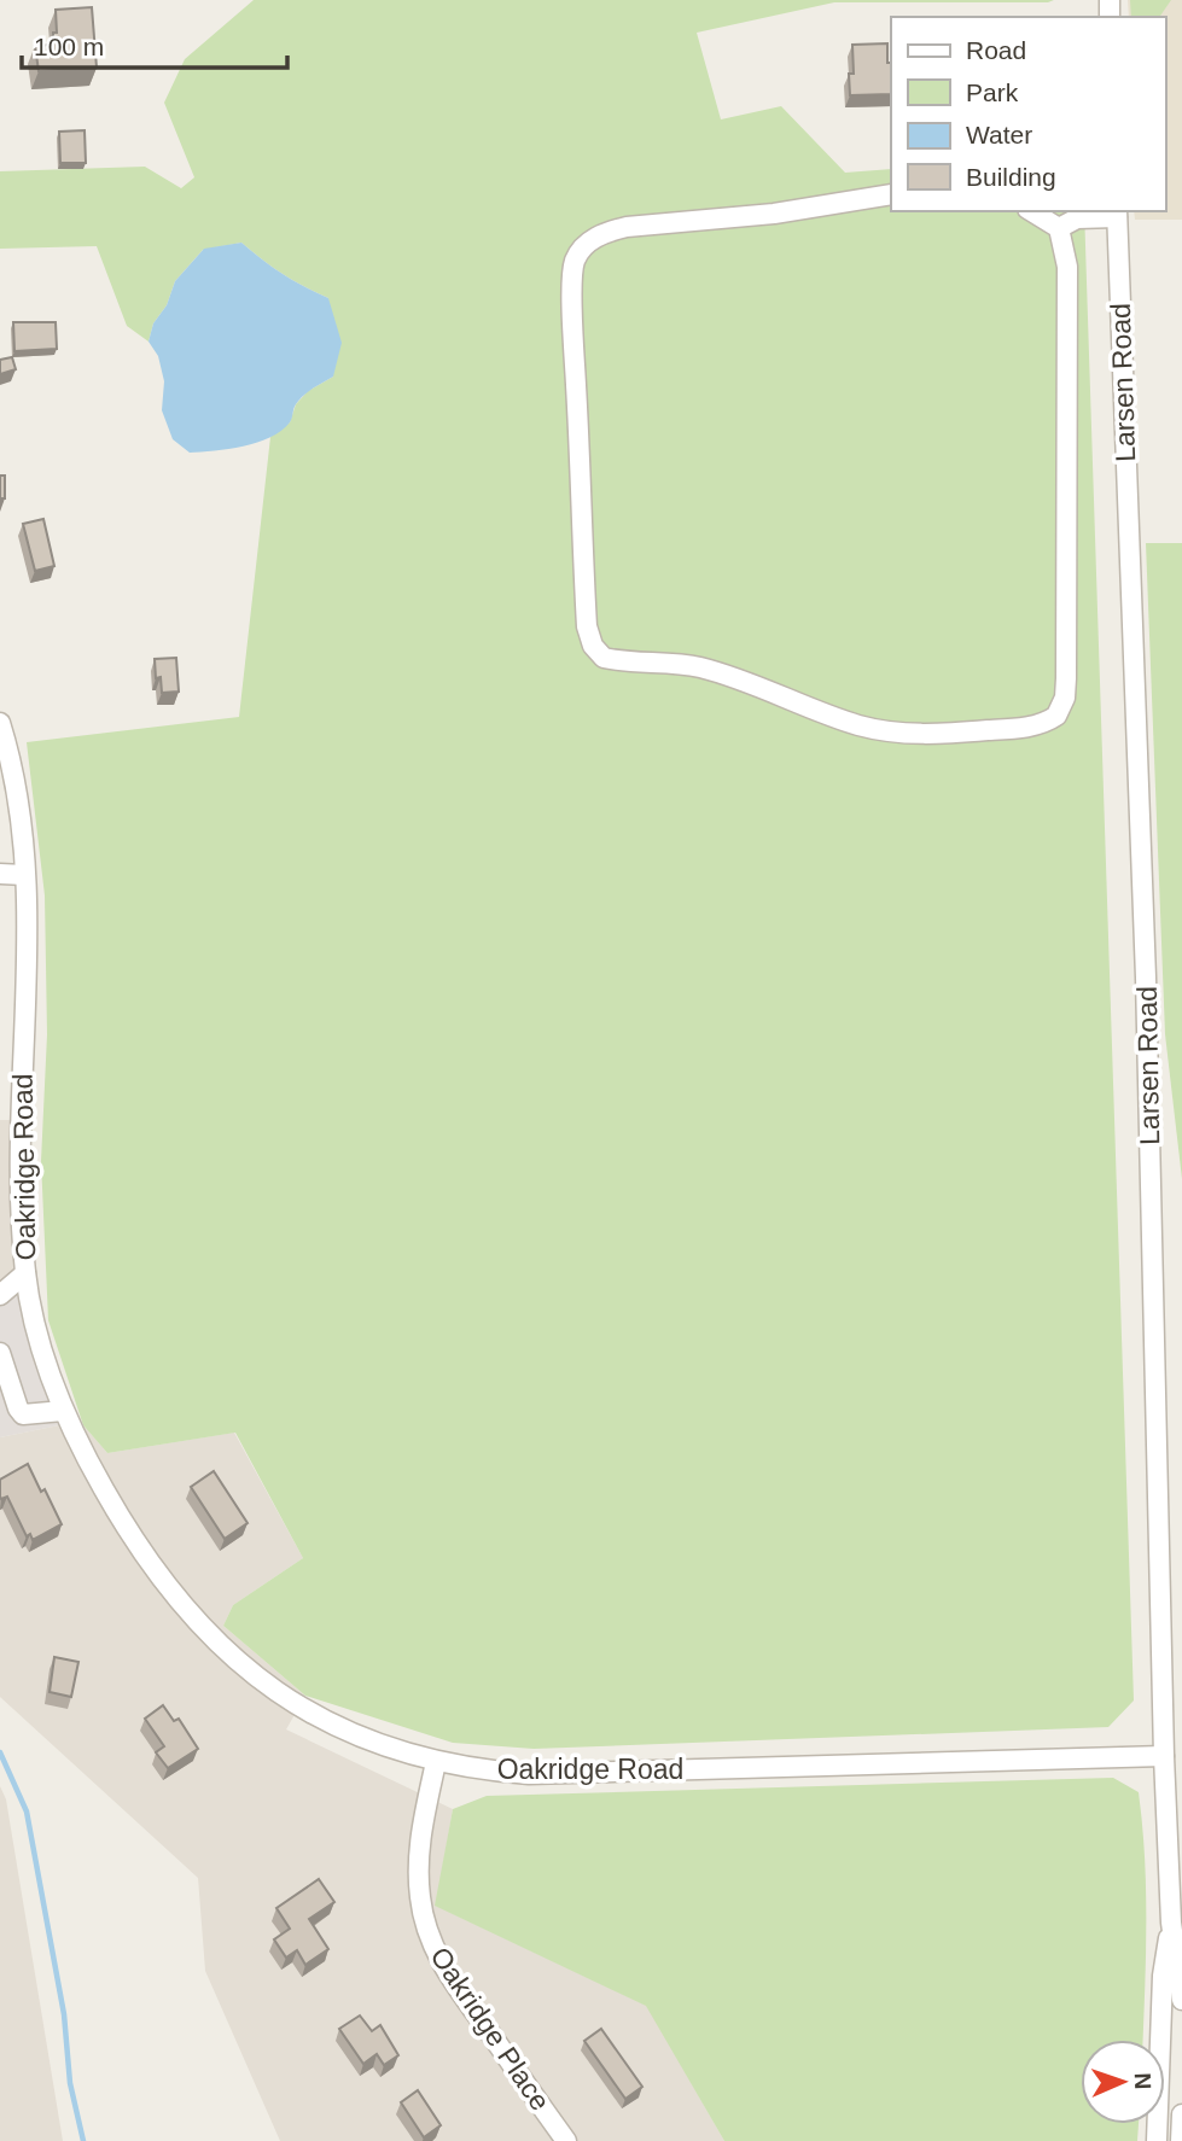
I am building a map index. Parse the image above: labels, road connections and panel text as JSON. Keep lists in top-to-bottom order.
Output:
{
  "streets": {
    "street": ["Larsen Road", "Oakridge Road", "Oakridge Place"]
  },
  "crossings": [
    ["Larsen Road", "Oakridge Road"],
    ["Oakridge Road", "Oakridge Place"]
  ],
  "legend": [
    "Road",
    "Park",
    "Water",
    "Building"
  ],
  "scale_bar": "100 m",
  "north": "right"
}
